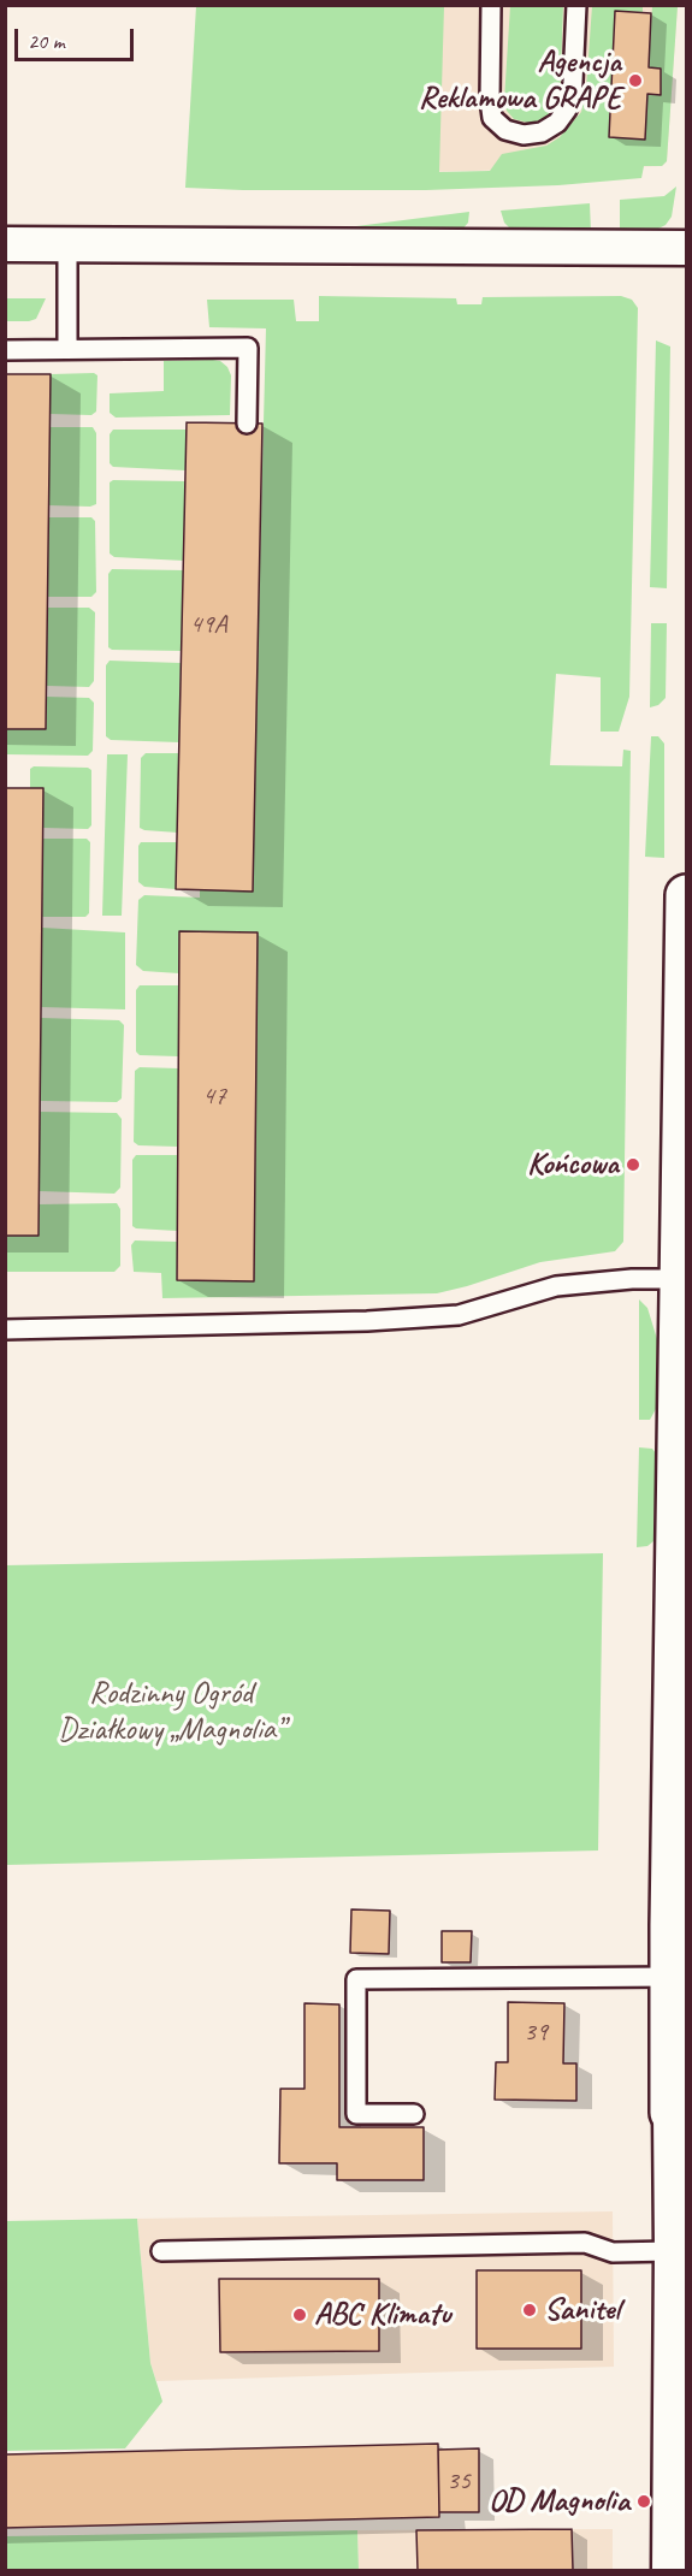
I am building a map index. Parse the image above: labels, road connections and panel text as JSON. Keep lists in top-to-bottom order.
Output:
{
  "parks": ["Rodzinny Ogród Działkowy „Magnolia”"],
  "places": [
    "Agencja Reklamowa GRAPE",
    "Końcowa",
    "Sanitel",
    "ABC Klimatu",
    "OD Magnolia"
  ],
  "house_numbers": [
    "49A",
    "47",
    "39",
    "35"
  ],
  "scale_bar": "20 m"
}
